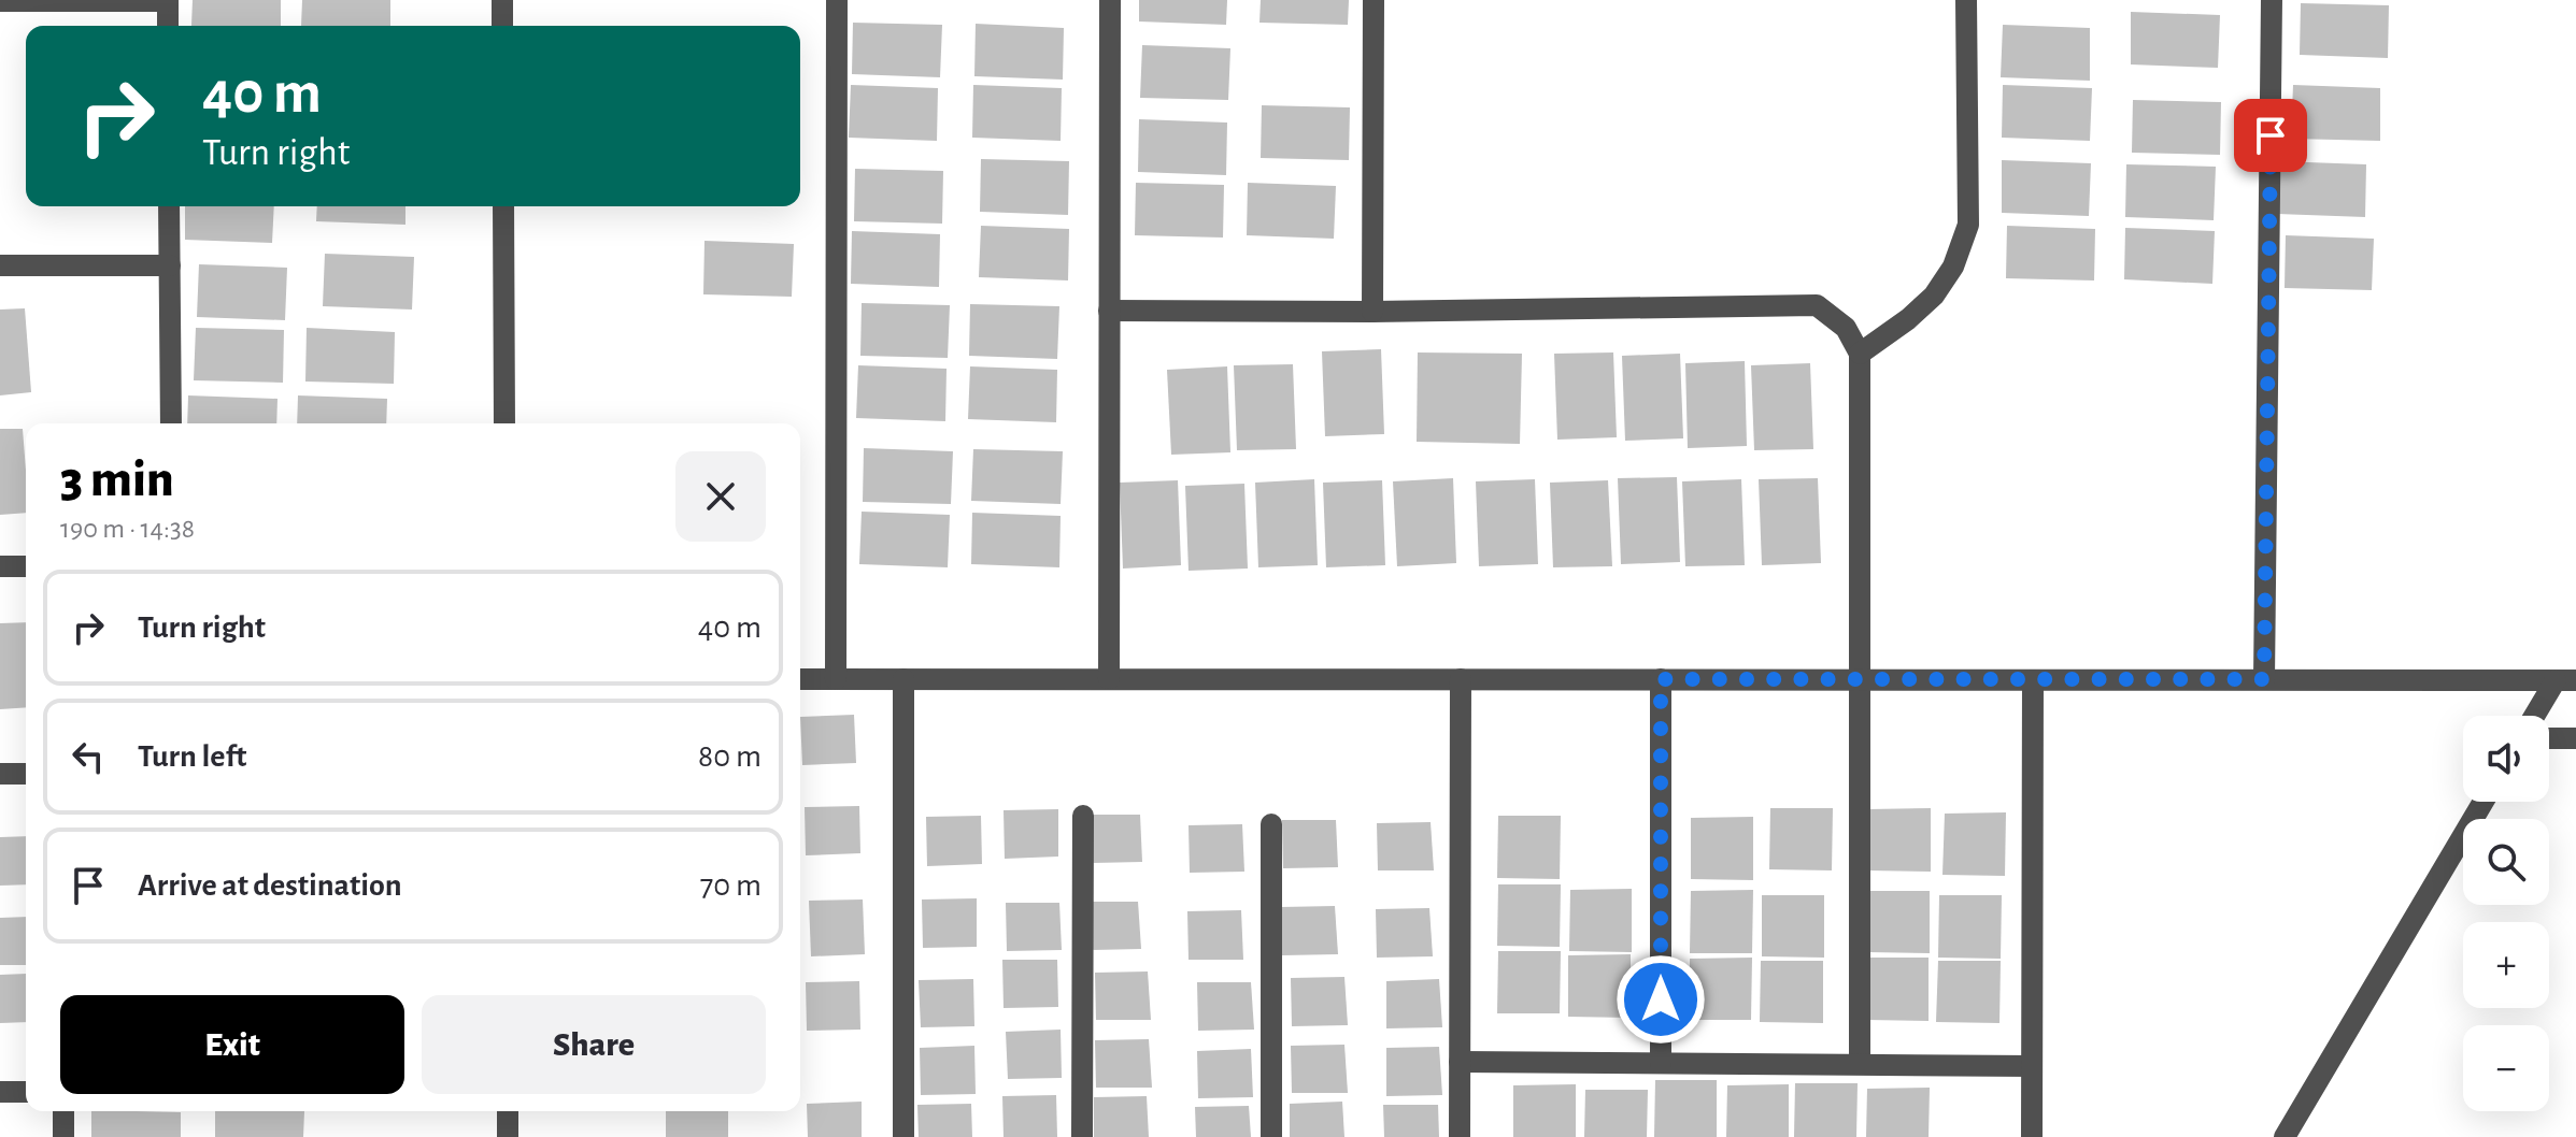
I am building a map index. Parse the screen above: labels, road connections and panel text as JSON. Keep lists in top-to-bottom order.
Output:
{
  "page": {
    "turn": ["40 m", "Turn right"],
    "heading": ["3 min", "190 m · 14:38"],
    "list": [
      {
        "name": "Turn right",
        "value": "40 m"
      },
      {
        "name": "Turn left",
        "value": "80 m"
      },
      {
        "name": "Arrive at destination",
        "value": "70 m"
      }
    ],
    "map_buttons": ["+", "−"],
    "buttons": ["Exit", "Share"]
  }
}
